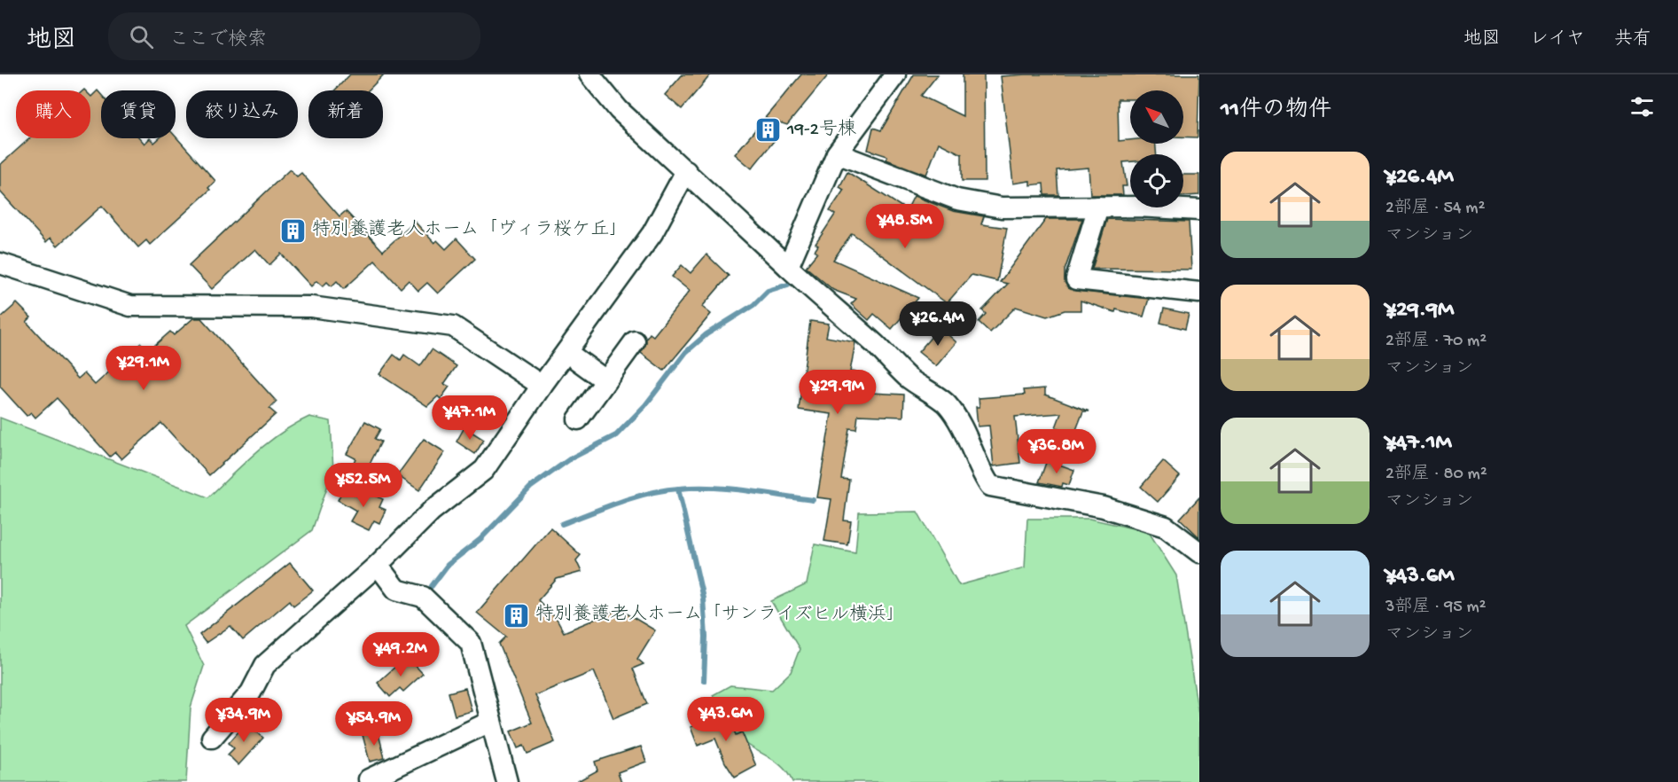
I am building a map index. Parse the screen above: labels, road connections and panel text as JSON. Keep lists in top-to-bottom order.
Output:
{
  "places": {
    "building": ["19-2号棟", "特別養護老人ホーム「ヴィラ桜ケ丘」", "特別養護老人ホーム「サンライズヒル横浜」"]
  },
  "north": "top left",
  "page": {
    "header": "地図",
    "search": "ここで検索",
    "nav": ["地図", "レイヤ", "共有"],
    "heading": "11件の物件",
    "chip": [
      "購入",
      "賃貸",
      "絞り込み",
      "新着"
    ],
    "list": [
      {
        "name": "¥26.4M",
        "note": "2部屋 · 54 m² · マンション"
      },
      {
        "name": "¥29.9M",
        "note": "2部屋 · 70 m² · マンション"
      },
      {
        "name": "¥47.1M",
        "note": "2部屋 · 80 m² · マンション"
      },
      {
        "name": "¥43.6M",
        "note": "3部屋 · 95 m² · マンション"
      }
    ],
    "price": [
      "¥48.5M",
      "¥26.4M",
      "¥29.1M",
      "¥29.9M",
      "¥47.1M",
      "¥36.8M",
      "¥52.5M",
      "¥49.2M",
      "¥43.6M",
      "¥34.9M",
      "¥54.9M"
    ]
  }
}
